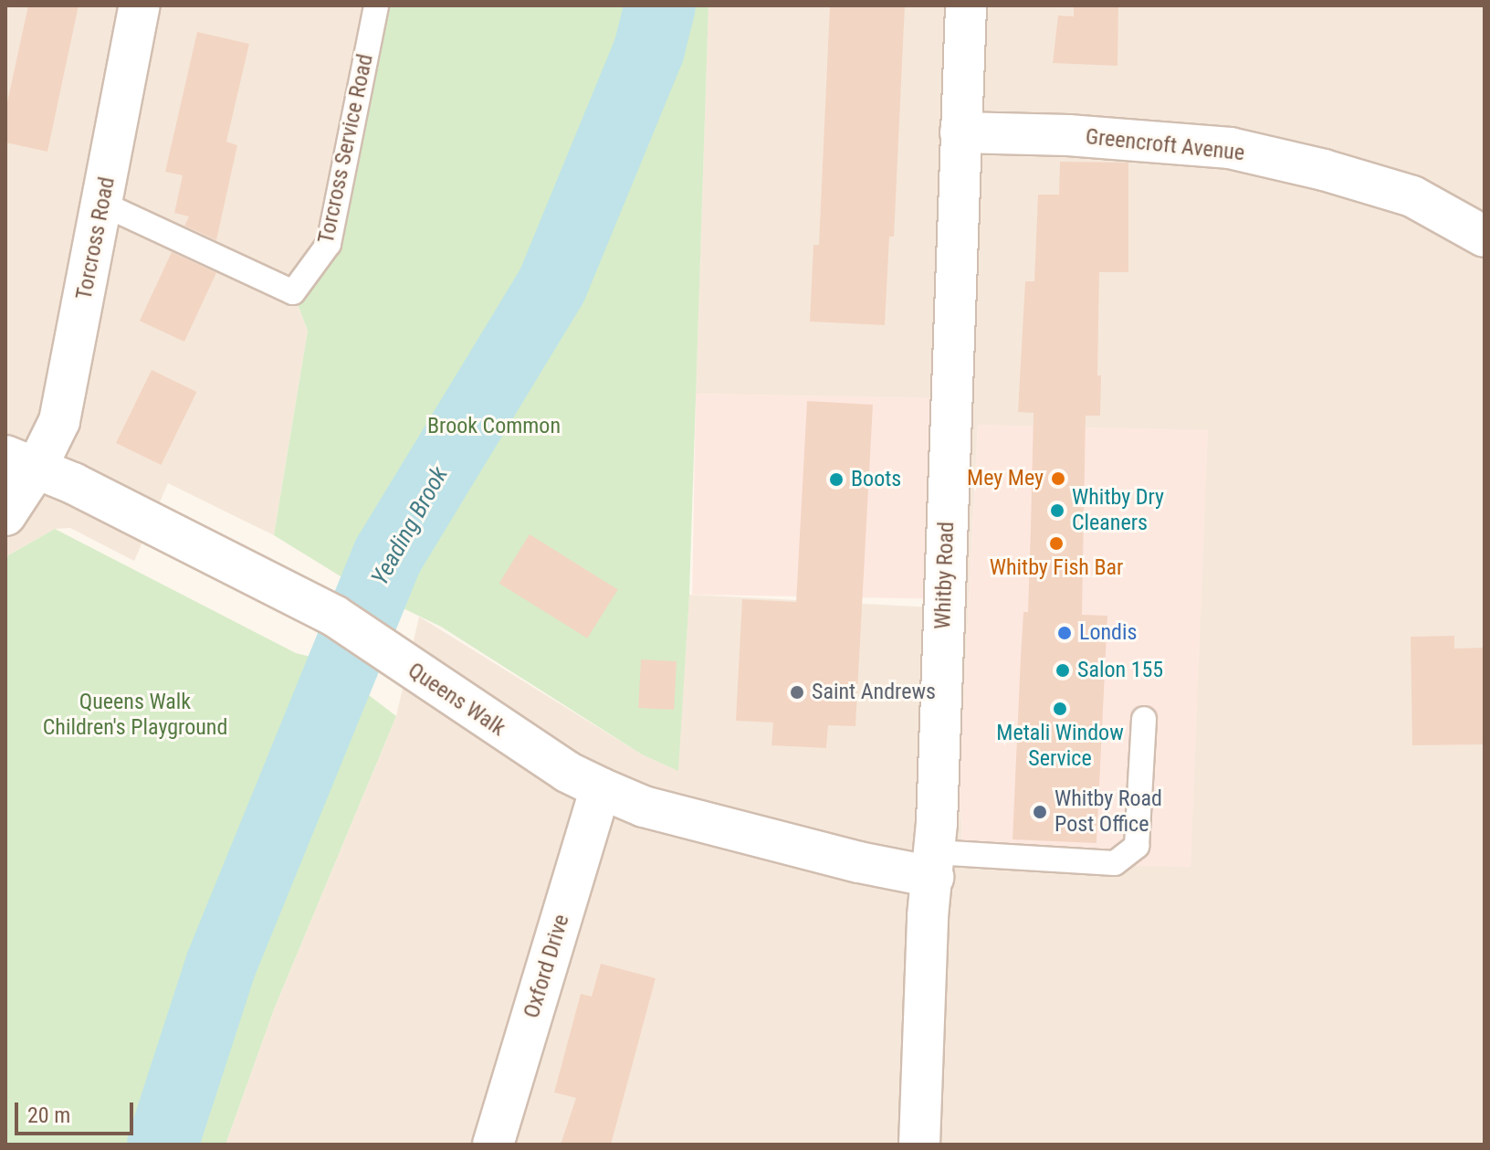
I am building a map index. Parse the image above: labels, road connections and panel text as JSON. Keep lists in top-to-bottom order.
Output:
{
  "streets": {
    "street": [
      "Greencroft Avenue",
      "Torcross Road",
      "Whitby Road",
      "Queens Walk",
      "Oxford Drive"
    ],
    "lane": ["Torcross Service Road"]
  },
  "crossings": [
    ["Greencroft Avenue", "Whitby Road"],
    ["Torcross Service Road", "Torcross Road"],
    ["Torcross Road", "Queens Walk"],
    ["Whitby Road", "Queens Walk"],
    ["Queens Walk", "Oxford Drive"]
  ],
  "water": ["Yeading Brook"],
  "parks": ["Brook Common", "Queens Walk Children's Playground"],
  "places": [
    "Mey Mey",
    "Boots",
    "Whitby Dry Cleaners",
    "Whitby Fish Bar",
    "Londis",
    "Salon 155",
    "Saint Andrews",
    "Metali Window Service",
    "Whitby Road Post Office"
  ],
  "scale_bar": "20 m"
}
